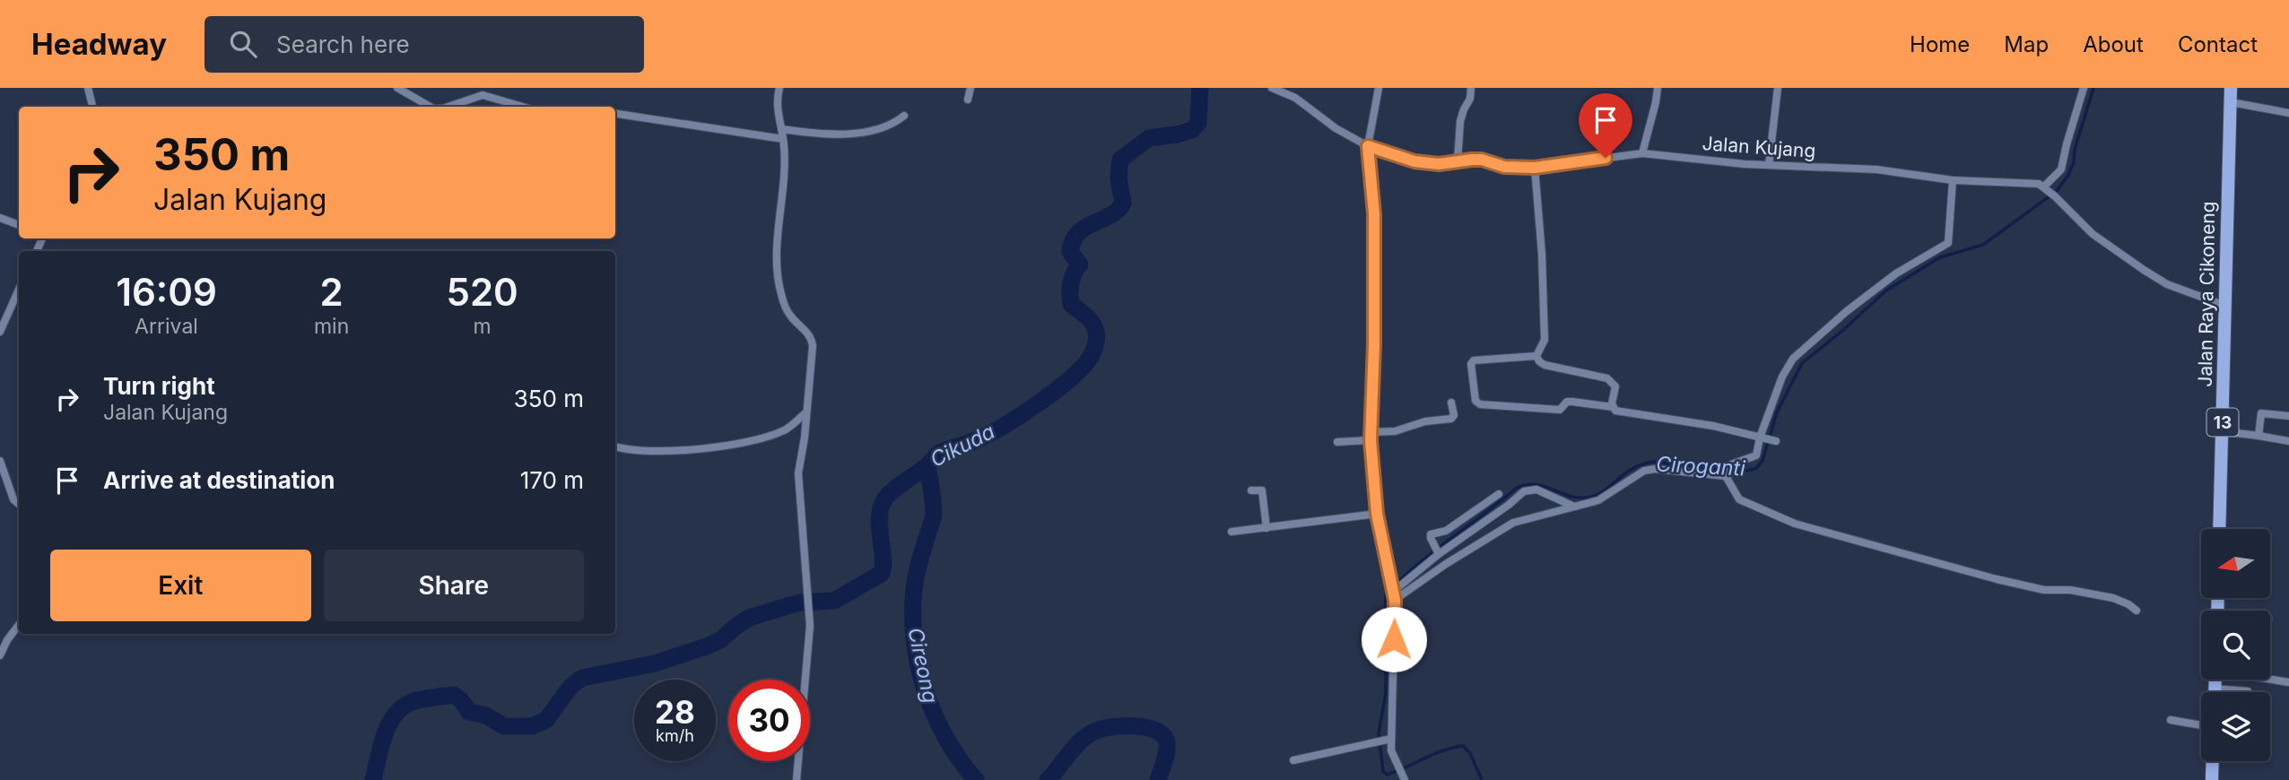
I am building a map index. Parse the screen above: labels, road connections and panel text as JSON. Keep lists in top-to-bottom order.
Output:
{
  "streets": {
    "highway": ["Jalan Raya Cikoneng", "13"],
    "street": ["Jalan Kujang"]
  },
  "water": ["Cikuda", "Ciroganti", "Cireong"],
  "north": "left",
  "page": {
    "header": "Headway",
    "search": "Search here",
    "nav": [
      "Home",
      "Map",
      "About",
      "Contact"
    ],
    "turn": ["350 m", "Jalan Kujang"],
    "eta": [
      "16:09",
      "Arrival",
      "2",
      "min",
      "520",
      "m"
    ],
    "list": [
      {
        "name": "Turn right",
        "note": "Jalan Kujang",
        "value": "350 m"
      },
      {
        "name": "Arrive at destination",
        "value": "170 m"
      }
    ],
    "buttons": ["Exit", "Share"],
    "speed": "28 km/h",
    "limit": "30"
  }
}
